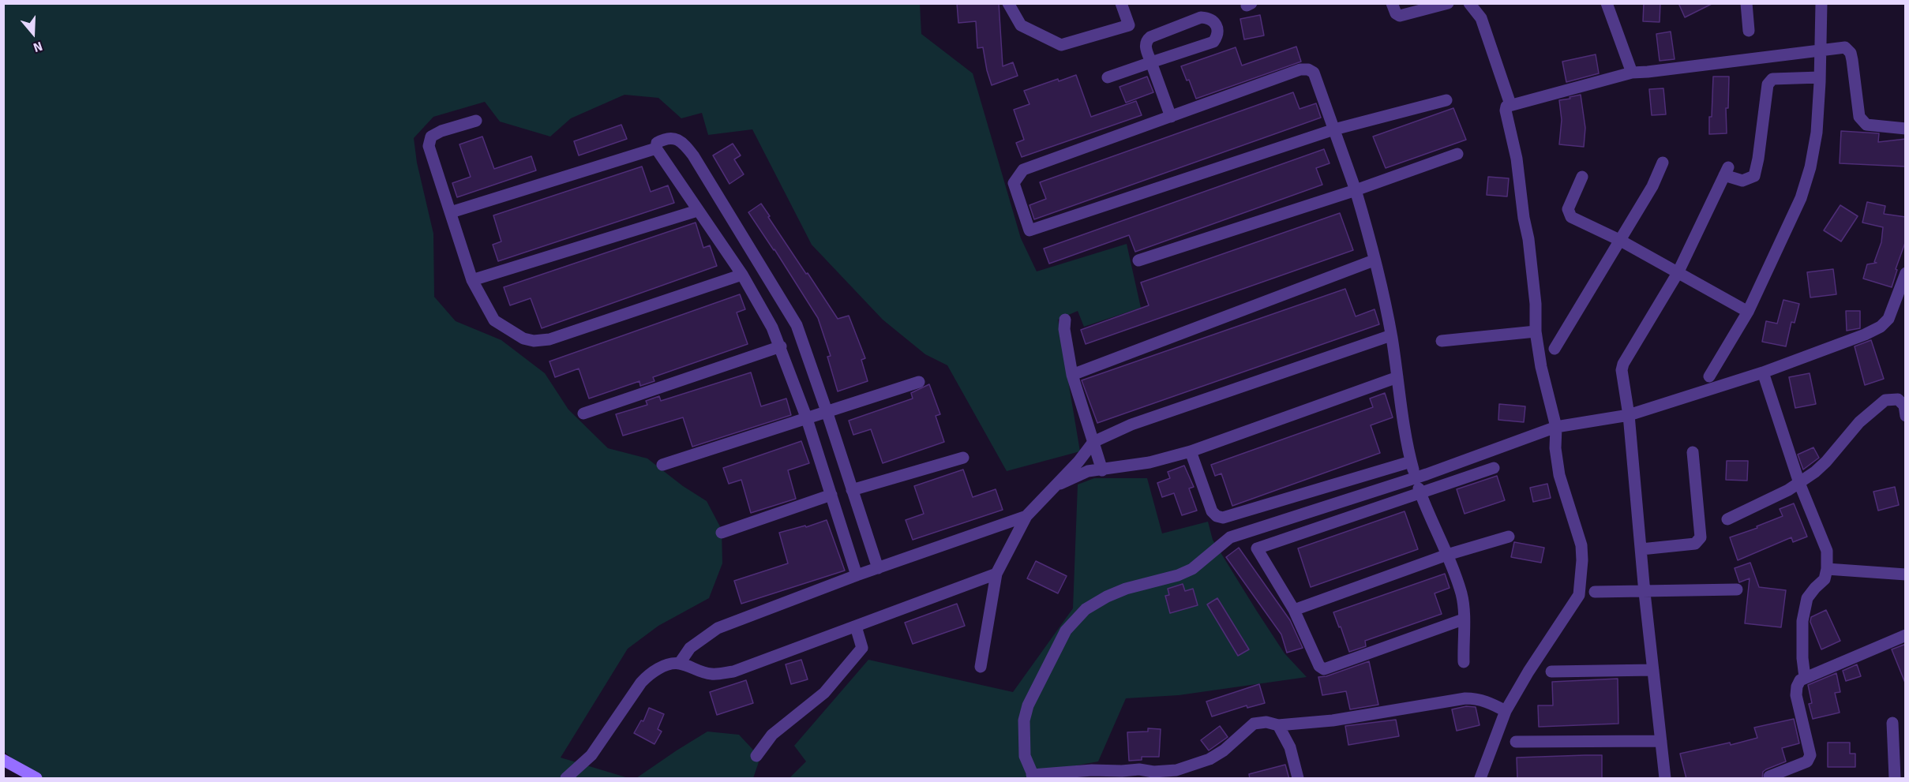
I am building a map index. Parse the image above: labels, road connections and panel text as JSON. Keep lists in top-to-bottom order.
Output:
{
  "north": "bottom"
}
